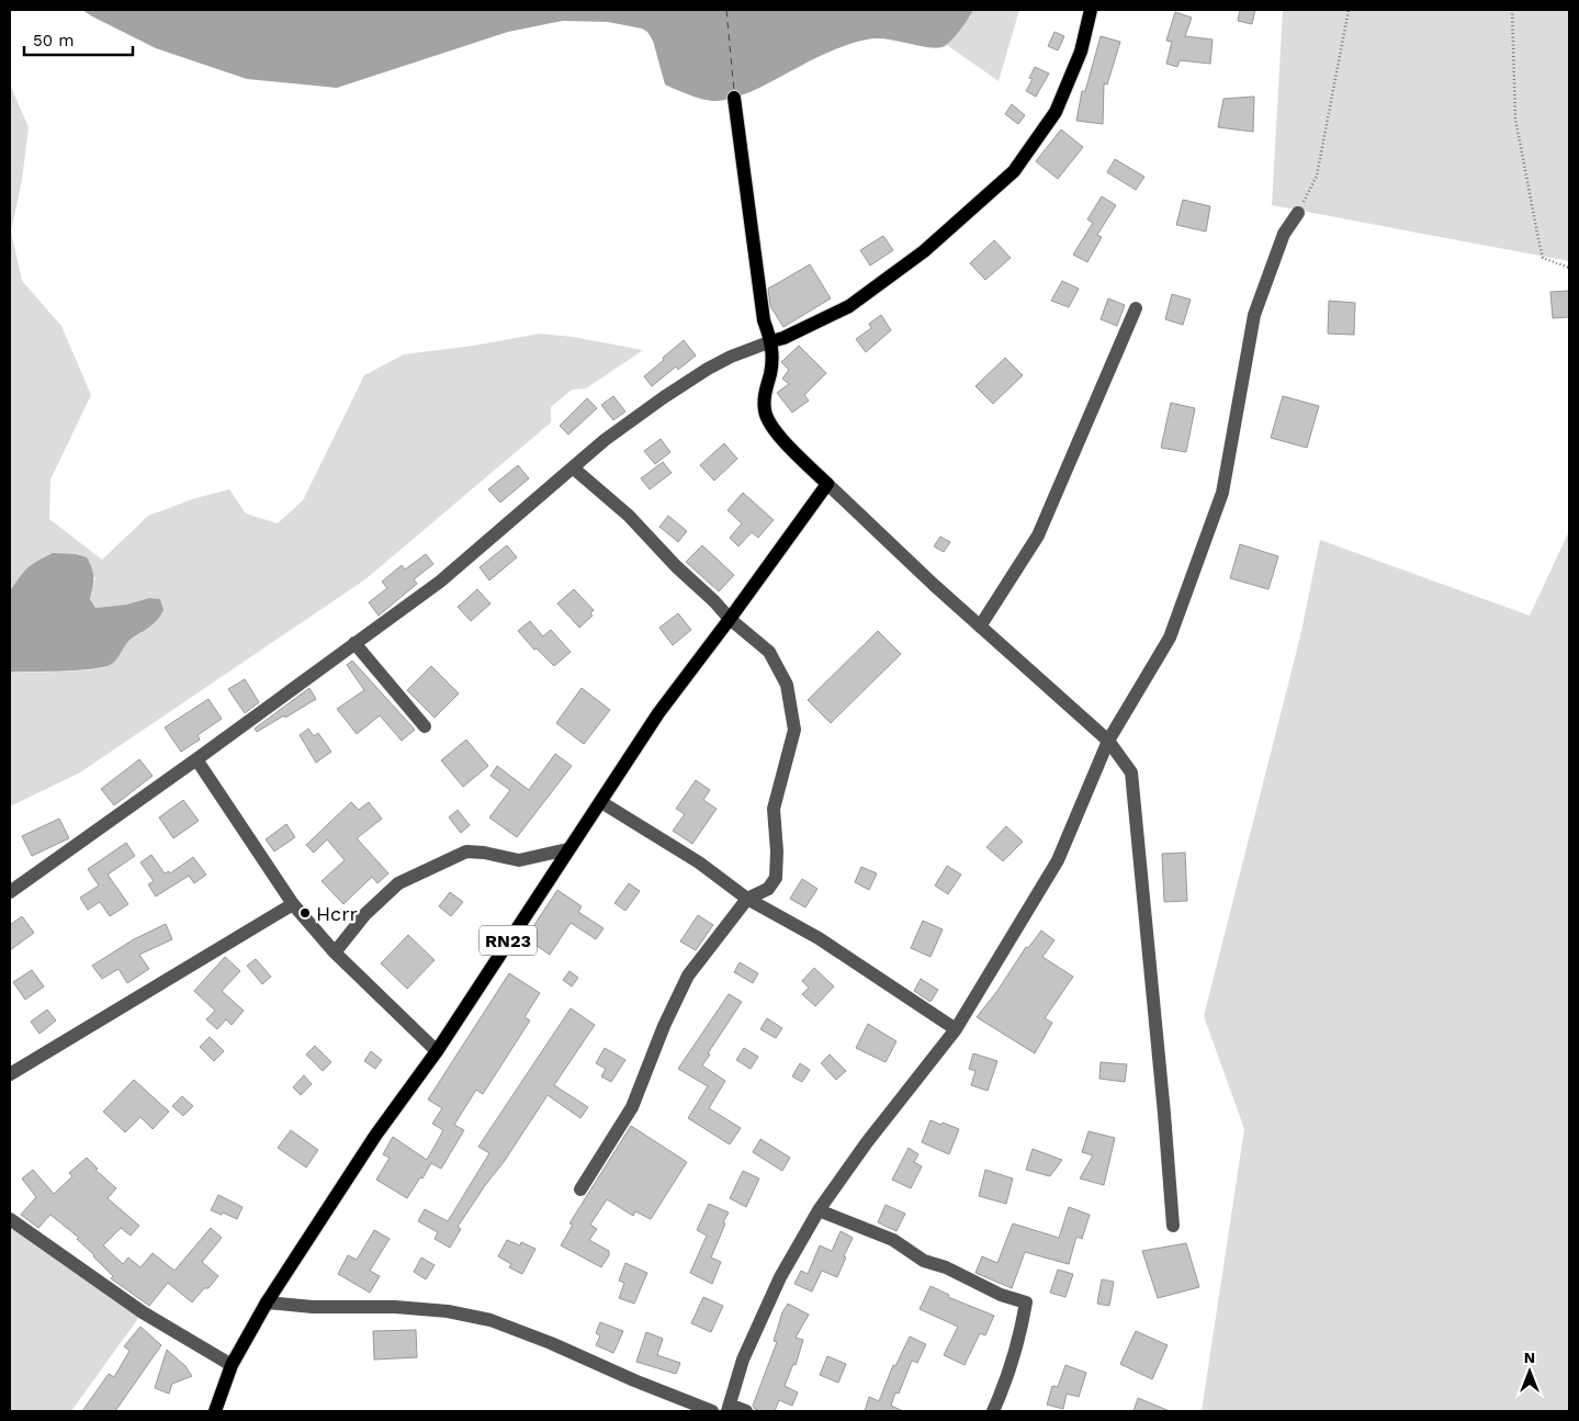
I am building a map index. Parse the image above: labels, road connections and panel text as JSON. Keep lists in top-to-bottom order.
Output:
{
  "streets": {
    "main road": ["RN23"]
  },
  "places": ["Hcrr"],
  "scale_bar": "50 m",
  "north": "top"
}
